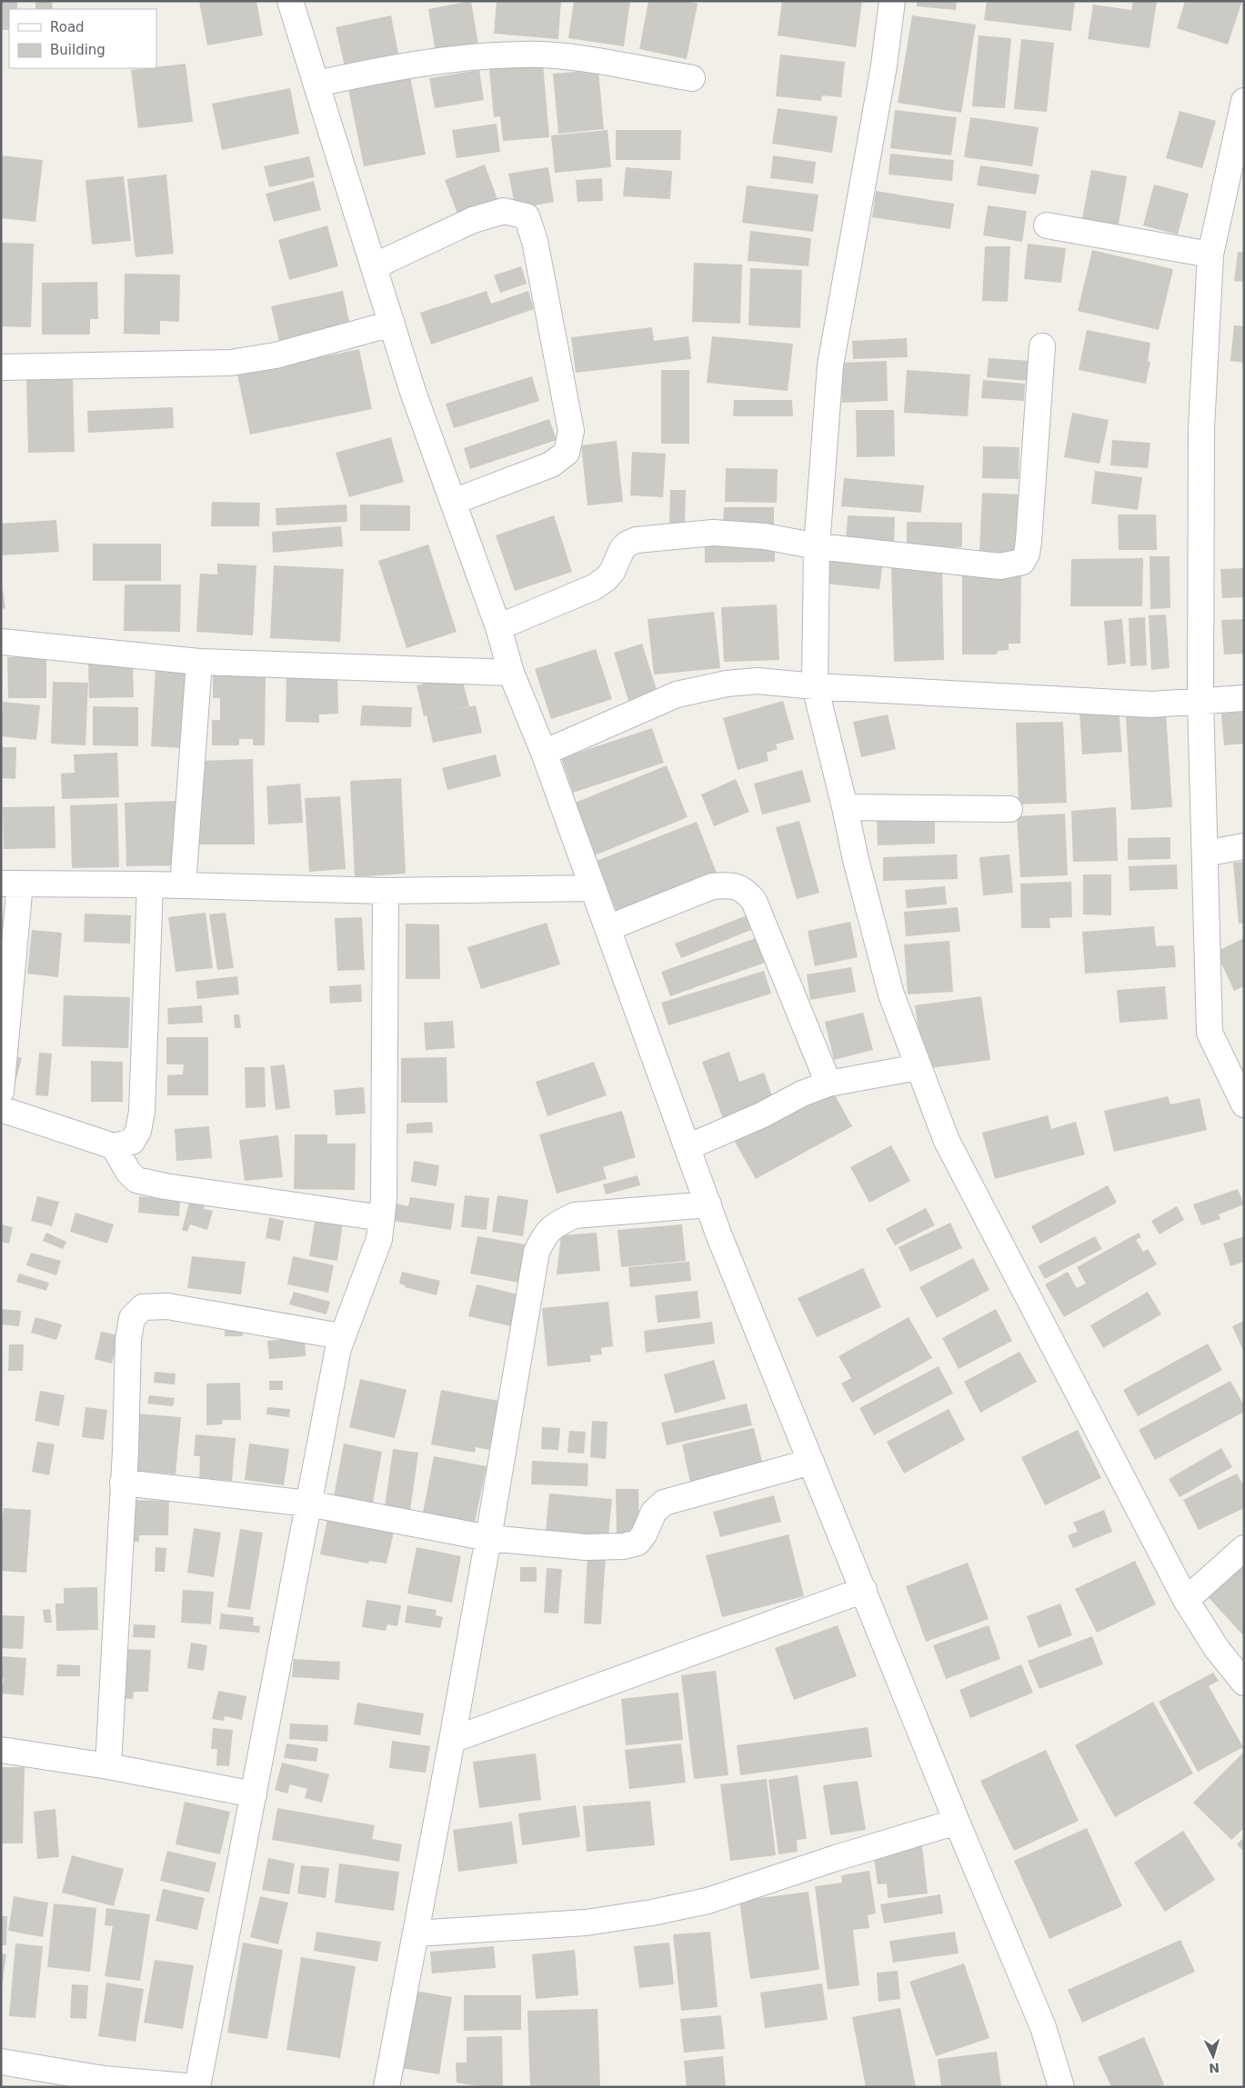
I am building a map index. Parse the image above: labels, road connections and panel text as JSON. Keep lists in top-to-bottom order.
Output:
{
  "legend": ["Road", "Building"],
  "north": "bottom"
}
